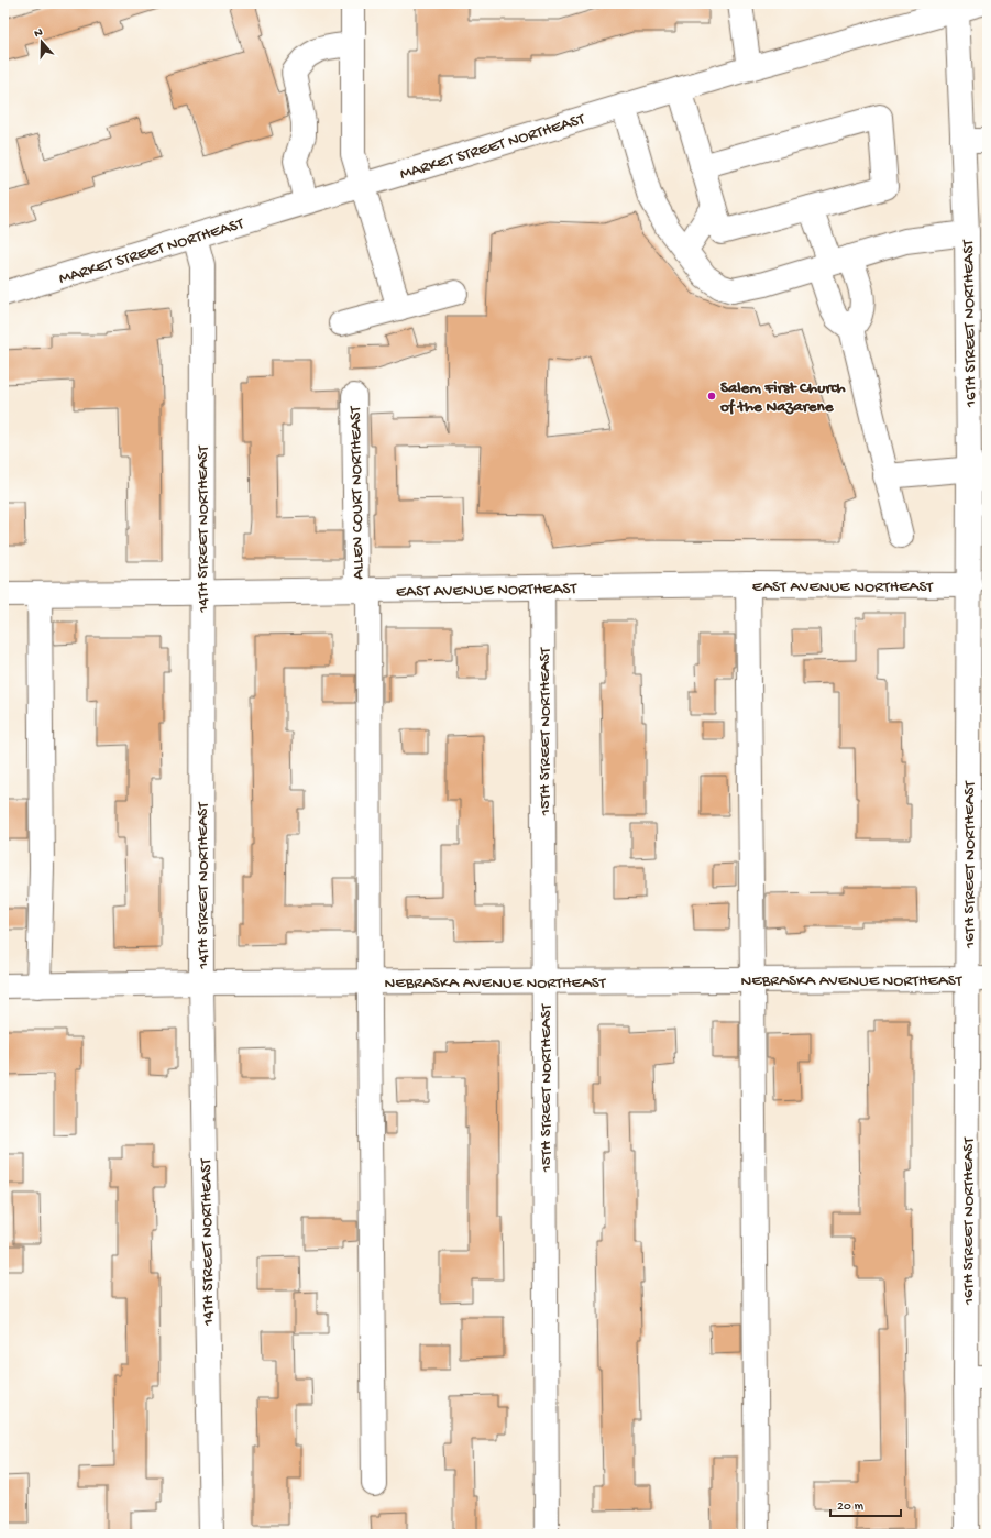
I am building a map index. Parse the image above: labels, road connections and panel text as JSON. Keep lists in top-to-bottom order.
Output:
{
  "streets": {
    "street": [
      "MARKET STREET NORTHEAST",
      "16TH STREET NORTHEAST",
      "ALLEN COURT NORTHEAST",
      "14TH STREET NORTHEAST",
      "EAST AVENUE NORTHEAST",
      "15TH STREET NORTHEAST",
      "NEBRASKA AVENUE NORTHEAST"
    ]
  },
  "crossings": [
    ["MARKET STREET NORTHEAST", "16TH STREET NORTHEAST"],
    ["MARKET STREET NORTHEAST", "14TH STREET NORTHEAST"],
    ["16TH STREET NORTHEAST", "EAST AVENUE NORTHEAST"],
    ["16TH STREET NORTHEAST", "NEBRASKA AVENUE NORTHEAST"],
    ["ALLEN COURT NORTHEAST", "EAST AVENUE NORTHEAST"],
    ["ALLEN COURT NORTHEAST", "NEBRASKA AVENUE NORTHEAST"],
    ["14TH STREET NORTHEAST", "EAST AVENUE NORTHEAST"],
    ["14TH STREET NORTHEAST", "NEBRASKA AVENUE NORTHEAST"],
    ["EAST AVENUE NORTHEAST", "15TH STREET NORTHEAST"],
    ["15TH STREET NORTHEAST", "NEBRASKA AVENUE NORTHEAST"]
  ],
  "places": ["Salem First Church of the Nazarene"],
  "scale_bar": "20 m",
  "north": "top"
}
